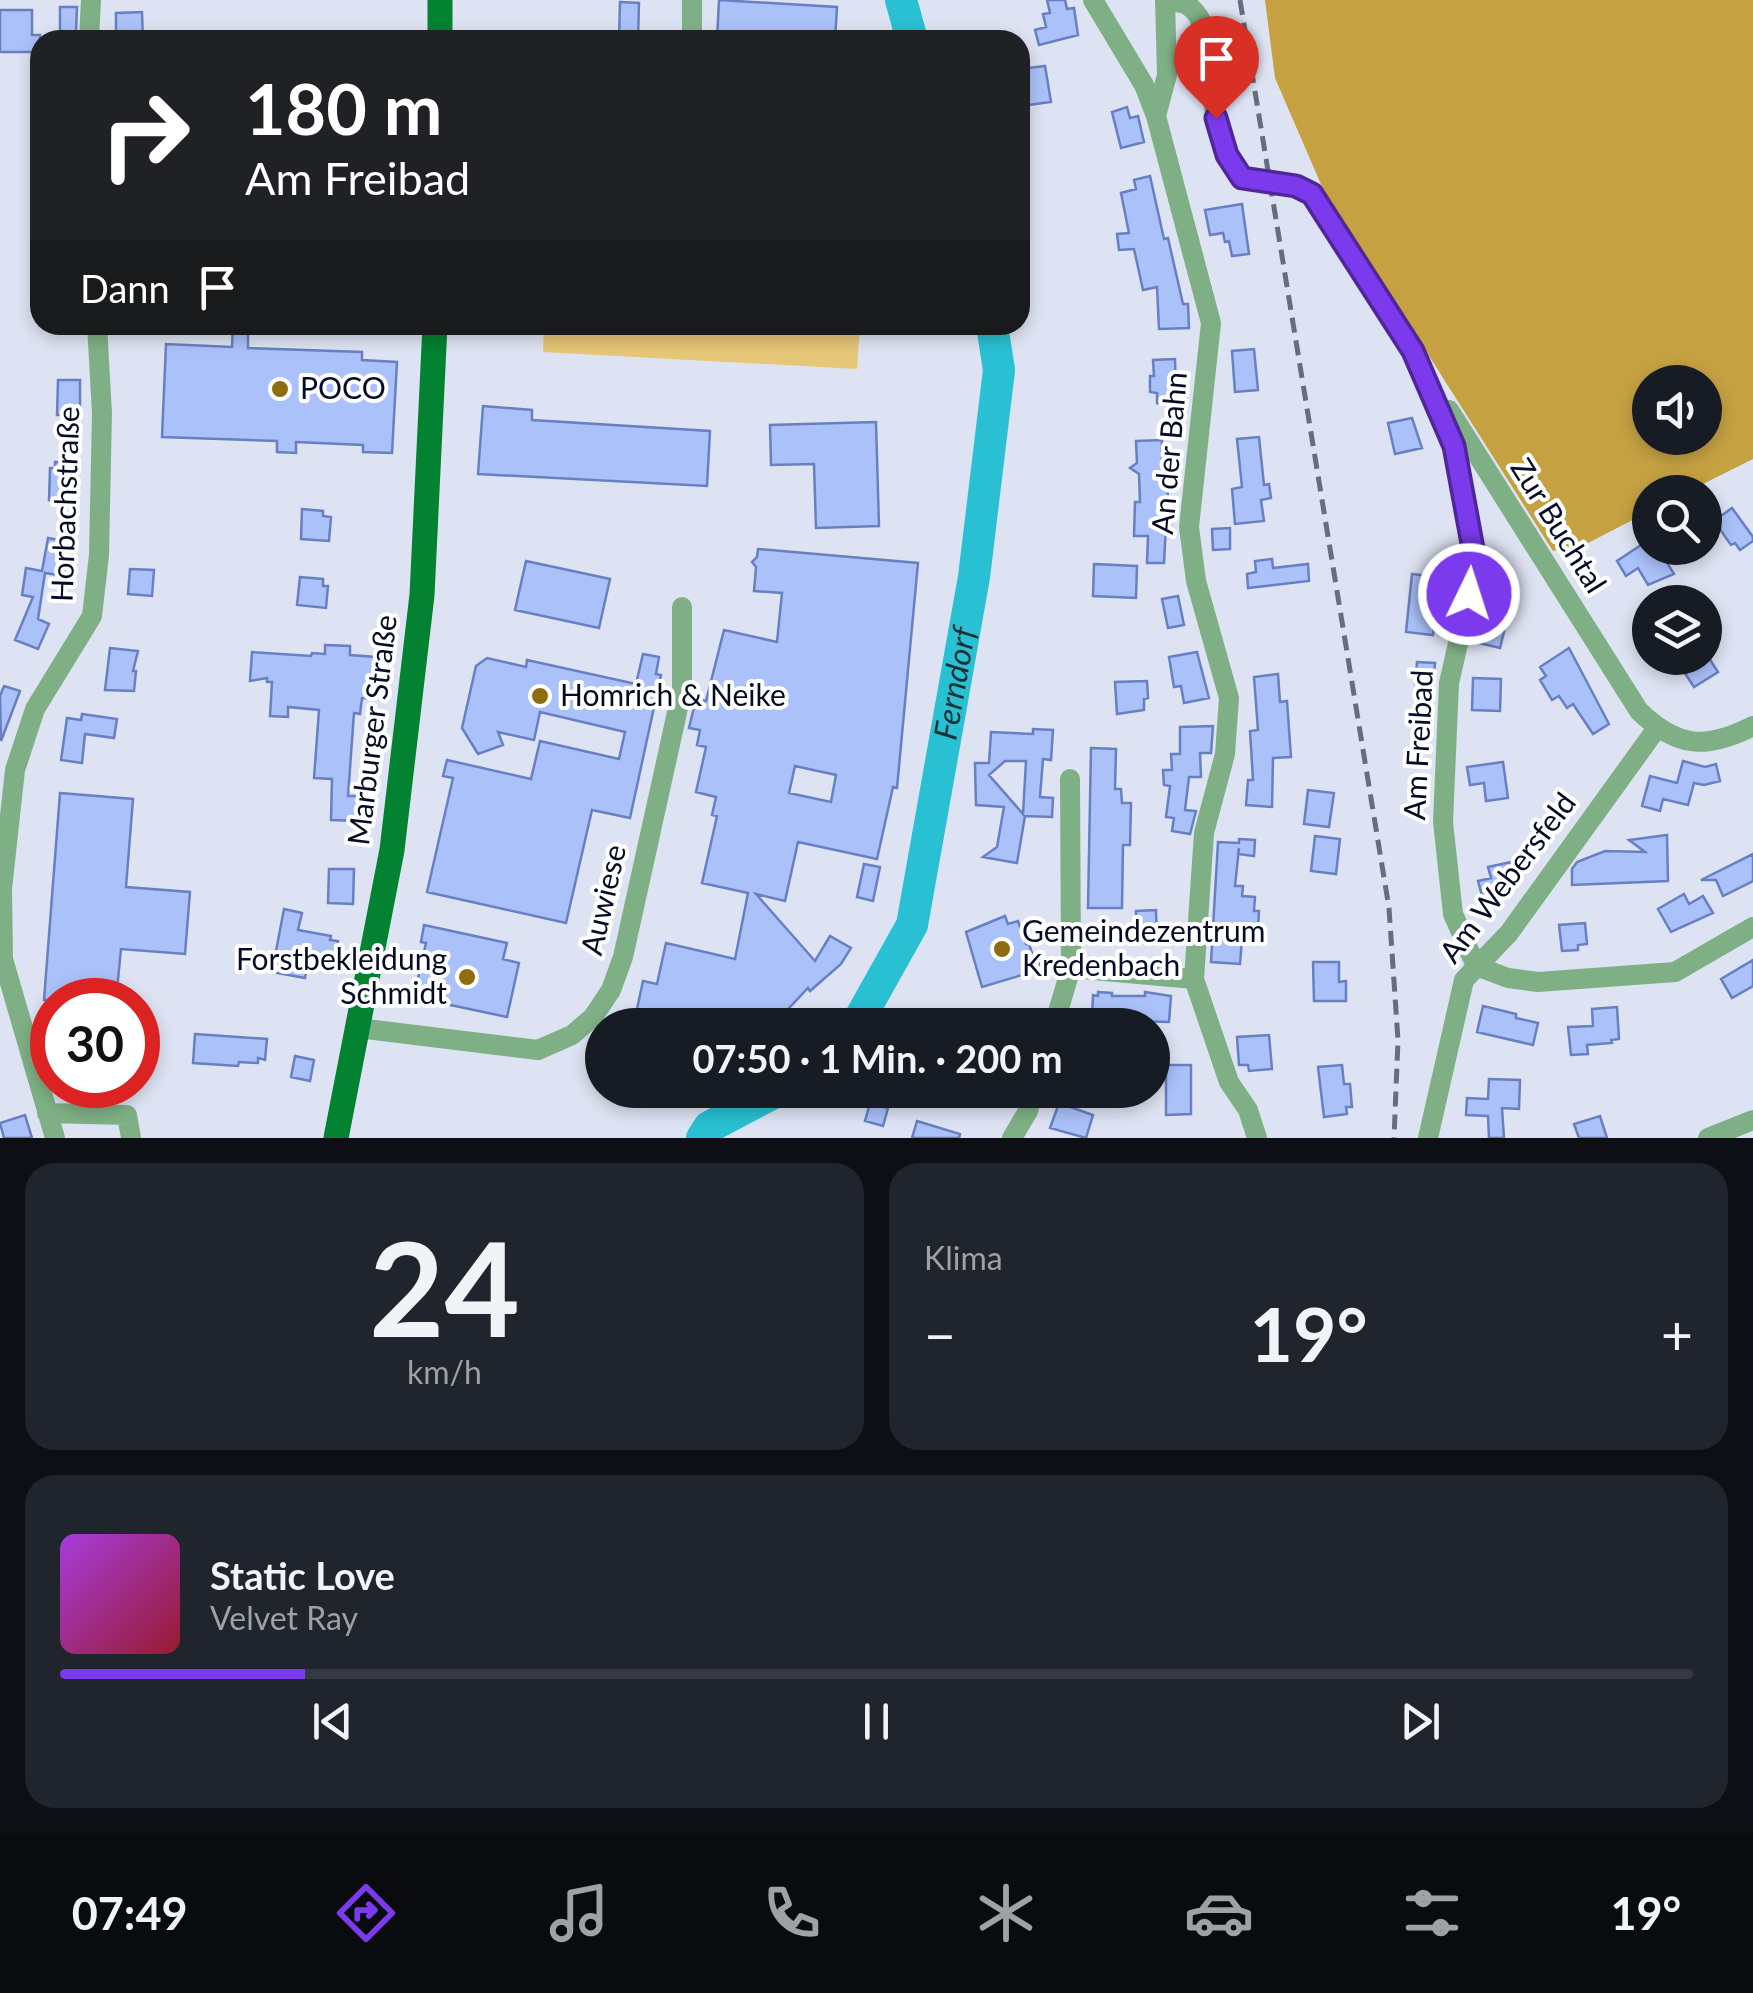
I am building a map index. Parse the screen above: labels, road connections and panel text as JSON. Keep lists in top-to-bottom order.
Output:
{
  "streets": {
    "main road": ["Marburger Straße"],
    "street": [
      "An der Bahn",
      "Horbachstraße",
      "Zur Buchtal",
      "Am Freibad",
      "Am Webersfeld",
      "Auwiese"
    ]
  },
  "crossings": [
    ["An der Bahn", "Am Freibad"],
    ["Zur Buchtal", "Am Freibad"],
    ["Zur Buchtal", "Am Webersfeld"],
    ["Marburger Straße", "Auwiese"],
    ["Am Freibad", "Am Webersfeld"]
  ],
  "water": ["Ferndorf"],
  "places": [
    "POCO",
    "Homrich & Neike",
    "Gemeindezentrum Kredenbach",
    "Forstbekleidung Schmidt"
  ],
  "page": {
    "turn": ["180 m", "Am Freibad"],
    "then": "Dann",
    "limit": "30",
    "trip": "07:50 · 1 Min. · 200 m",
    "tile": [
      ["24", "km/h"],
      "Klima"
    ],
    "heat": ["−", "19°", "+"],
    "song": ["Static Love", "Velvet Ray"],
    "tabs": ["07:49", "19°"]
  }
}
